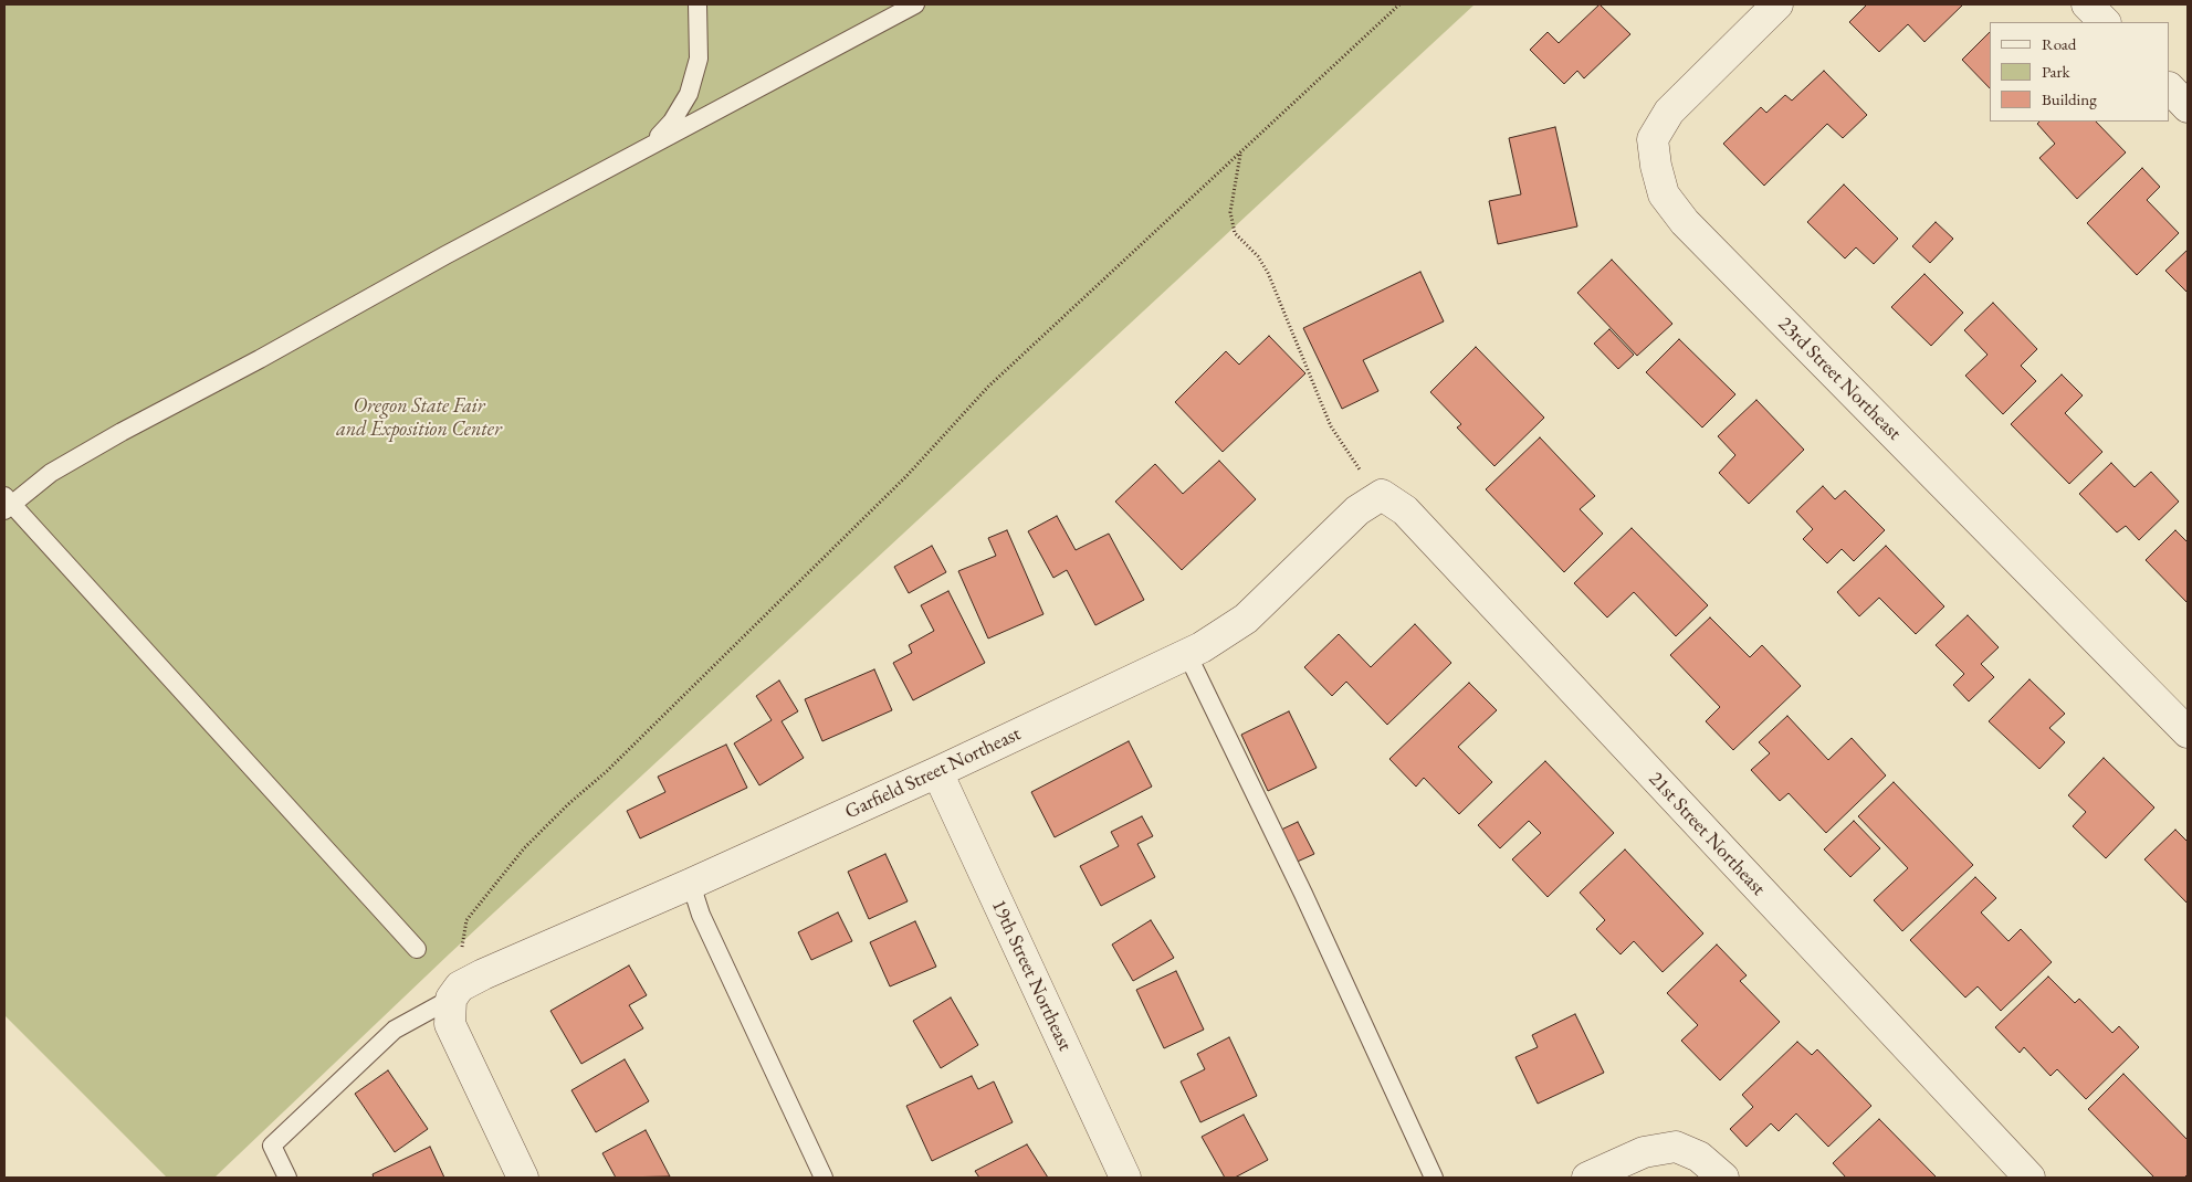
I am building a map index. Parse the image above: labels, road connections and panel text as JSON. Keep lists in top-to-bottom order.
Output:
{
  "streets": {
    "street": [
      "23rd Street Northeast",
      "Garfield Street Northeast",
      "21st Street Northeast",
      "19th Street Northeast"
    ]
  },
  "crossings": [
    ["Garfield Street Northeast", "21st Street Northeast"],
    ["Garfield Street Northeast", "19th Street Northeast"]
  ],
  "parks": ["Oregon State Fair and Exposition Center"],
  "legend": ["Road", "Park", "Building"]
}
